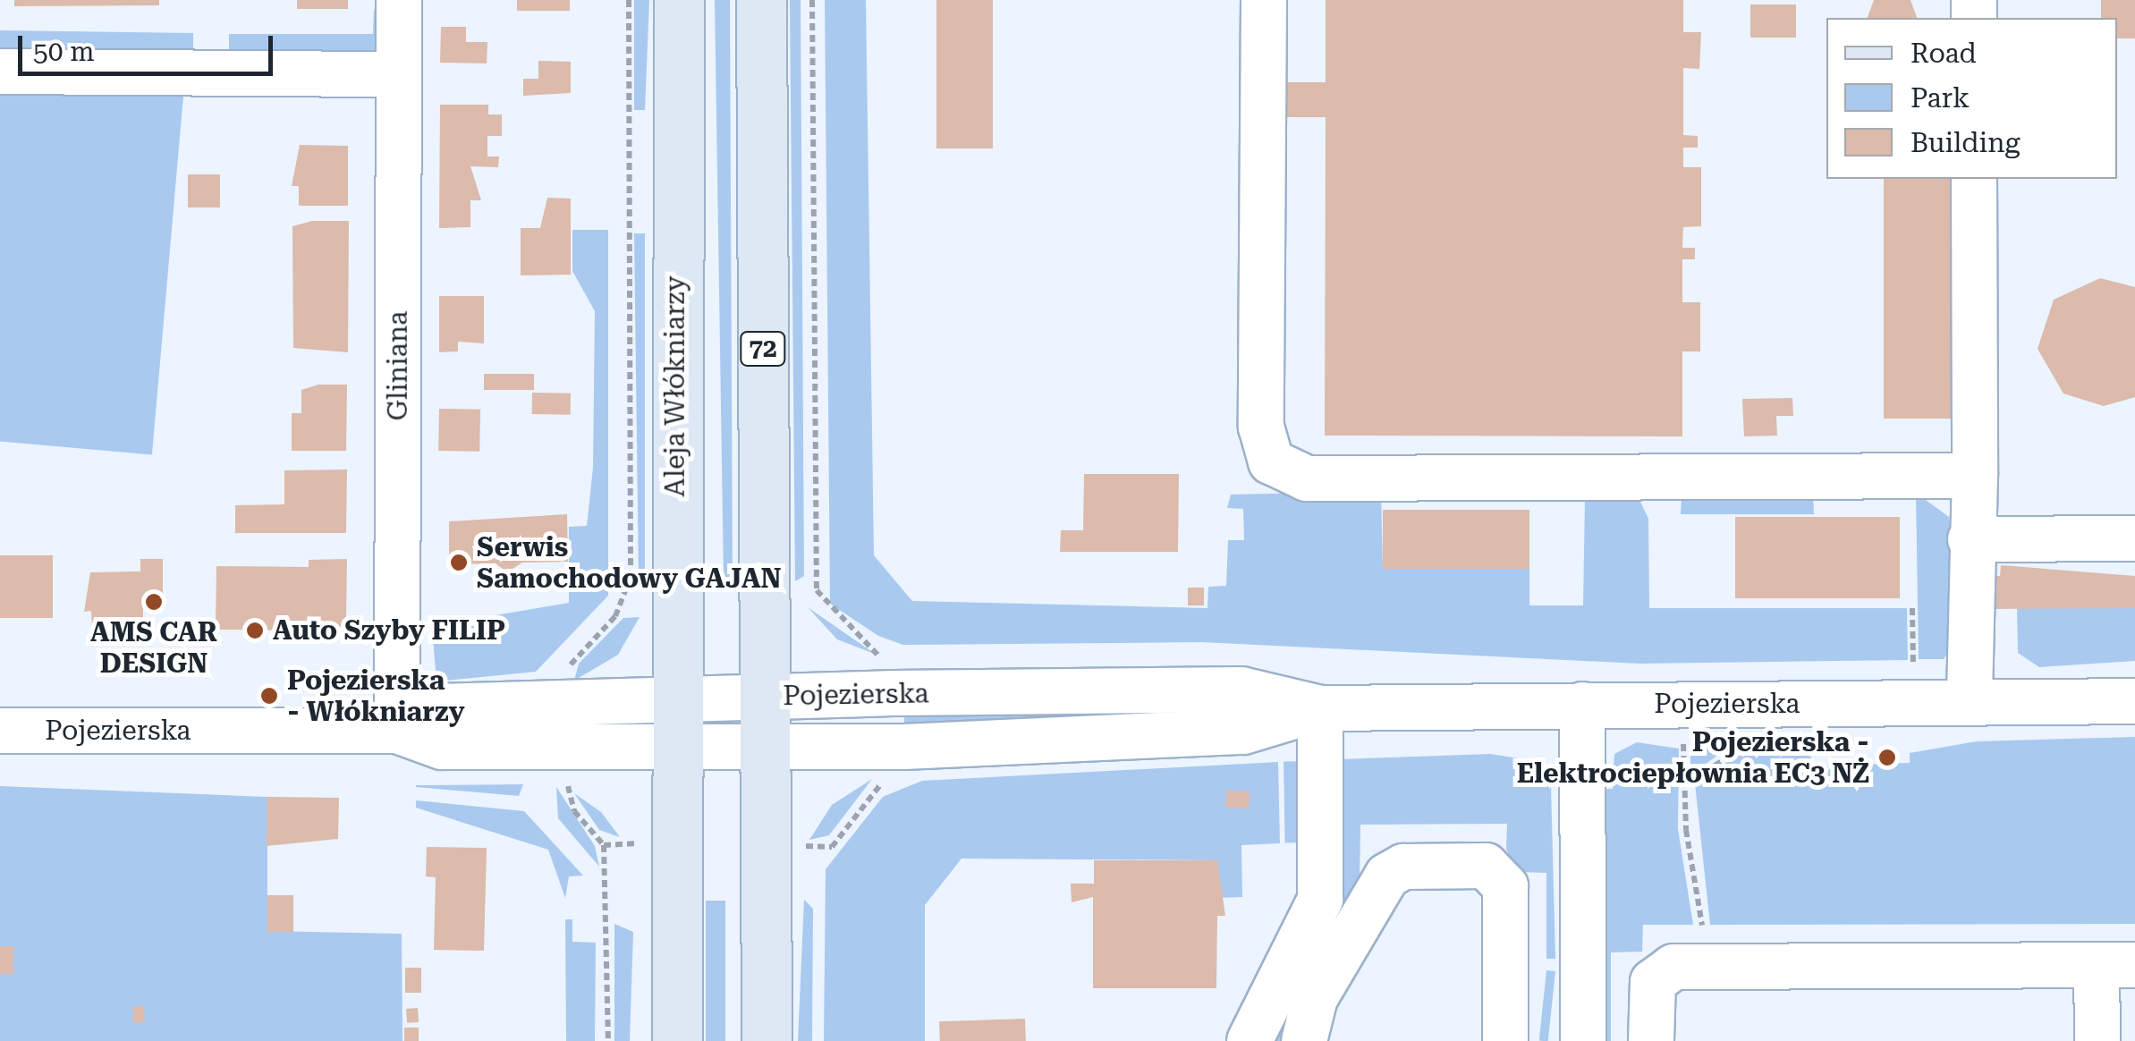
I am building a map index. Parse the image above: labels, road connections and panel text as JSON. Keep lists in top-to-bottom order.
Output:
{
  "streets": {
    "main road": ["72", "Aleja Włókniarzy"],
    "street": ["Gliniana", "Pojezierska"]
  },
  "crossings": [
    ["72", "Pojezierska"],
    ["Gliniana", "Pojezierska"],
    ["Aleja Włókniarzy", "Pojezierska"]
  ],
  "places": [
    "Serwis Samochodowy GAJAN",
    "AMS CAR DESIGN",
    "Auto Szyby FILIP",
    "Pojezierska - Włókniarzy",
    "Pojezierska - Elektrociepłownia EC3 NŻ"
  ],
  "legend": ["Road", "Park", "Building"],
  "scale_bar": "50 m"
}
